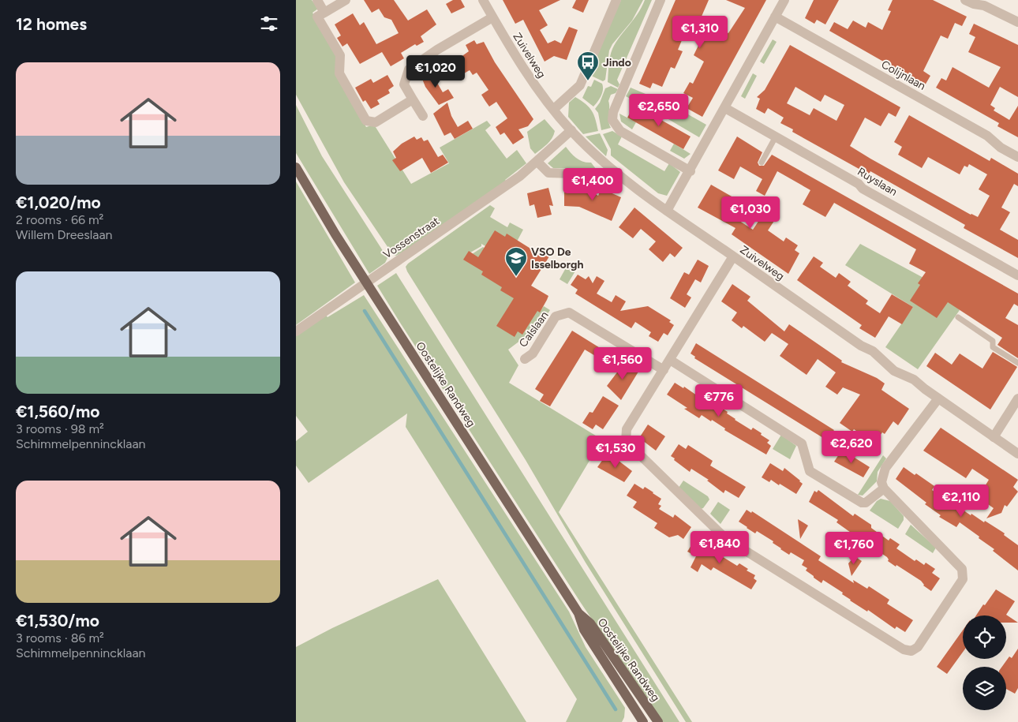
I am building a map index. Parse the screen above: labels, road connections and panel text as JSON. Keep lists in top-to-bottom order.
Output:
{
  "streets": {
    "main road": ["Oostelijke Randweg"],
    "street": [
      "Zuivelweg",
      "Colijnlaan",
      "Ruyslaan",
      "Vossenstraat",
      "Calslaan"
    ]
  },
  "crossings": [
    ["Zuivelweg", "Vossenstraat"],
    ["Vossenstraat", "Oostelijke Randweg"]
  ],
  "places": {
    "bus stop": ["Jindo"],
    "school or university": ["VSO De Isselborgh"]
  },
  "page": {
    "heading": "12 homes",
    "price": [
      "€1,310",
      "€1,020",
      "€2,650",
      "€1,400",
      "€1,030",
      "€1,560",
      "€776",
      "€2,620",
      "€1,530",
      "€2,110",
      "€1,840",
      "€1,760"
    ],
    "list": [
      {
        "name": "€1,020/mo",
        "note": "2 rooms · 66 m² · Willem Dreeslaan"
      },
      {
        "name": "€1,560/mo",
        "note": "3 rooms · 98 m² · Schimmelpennincklaan"
      },
      {
        "name": "€1,530/mo",
        "note": "3 rooms · 86 m² · Schimmelpennincklaan"
      }
    ]
  }
}
